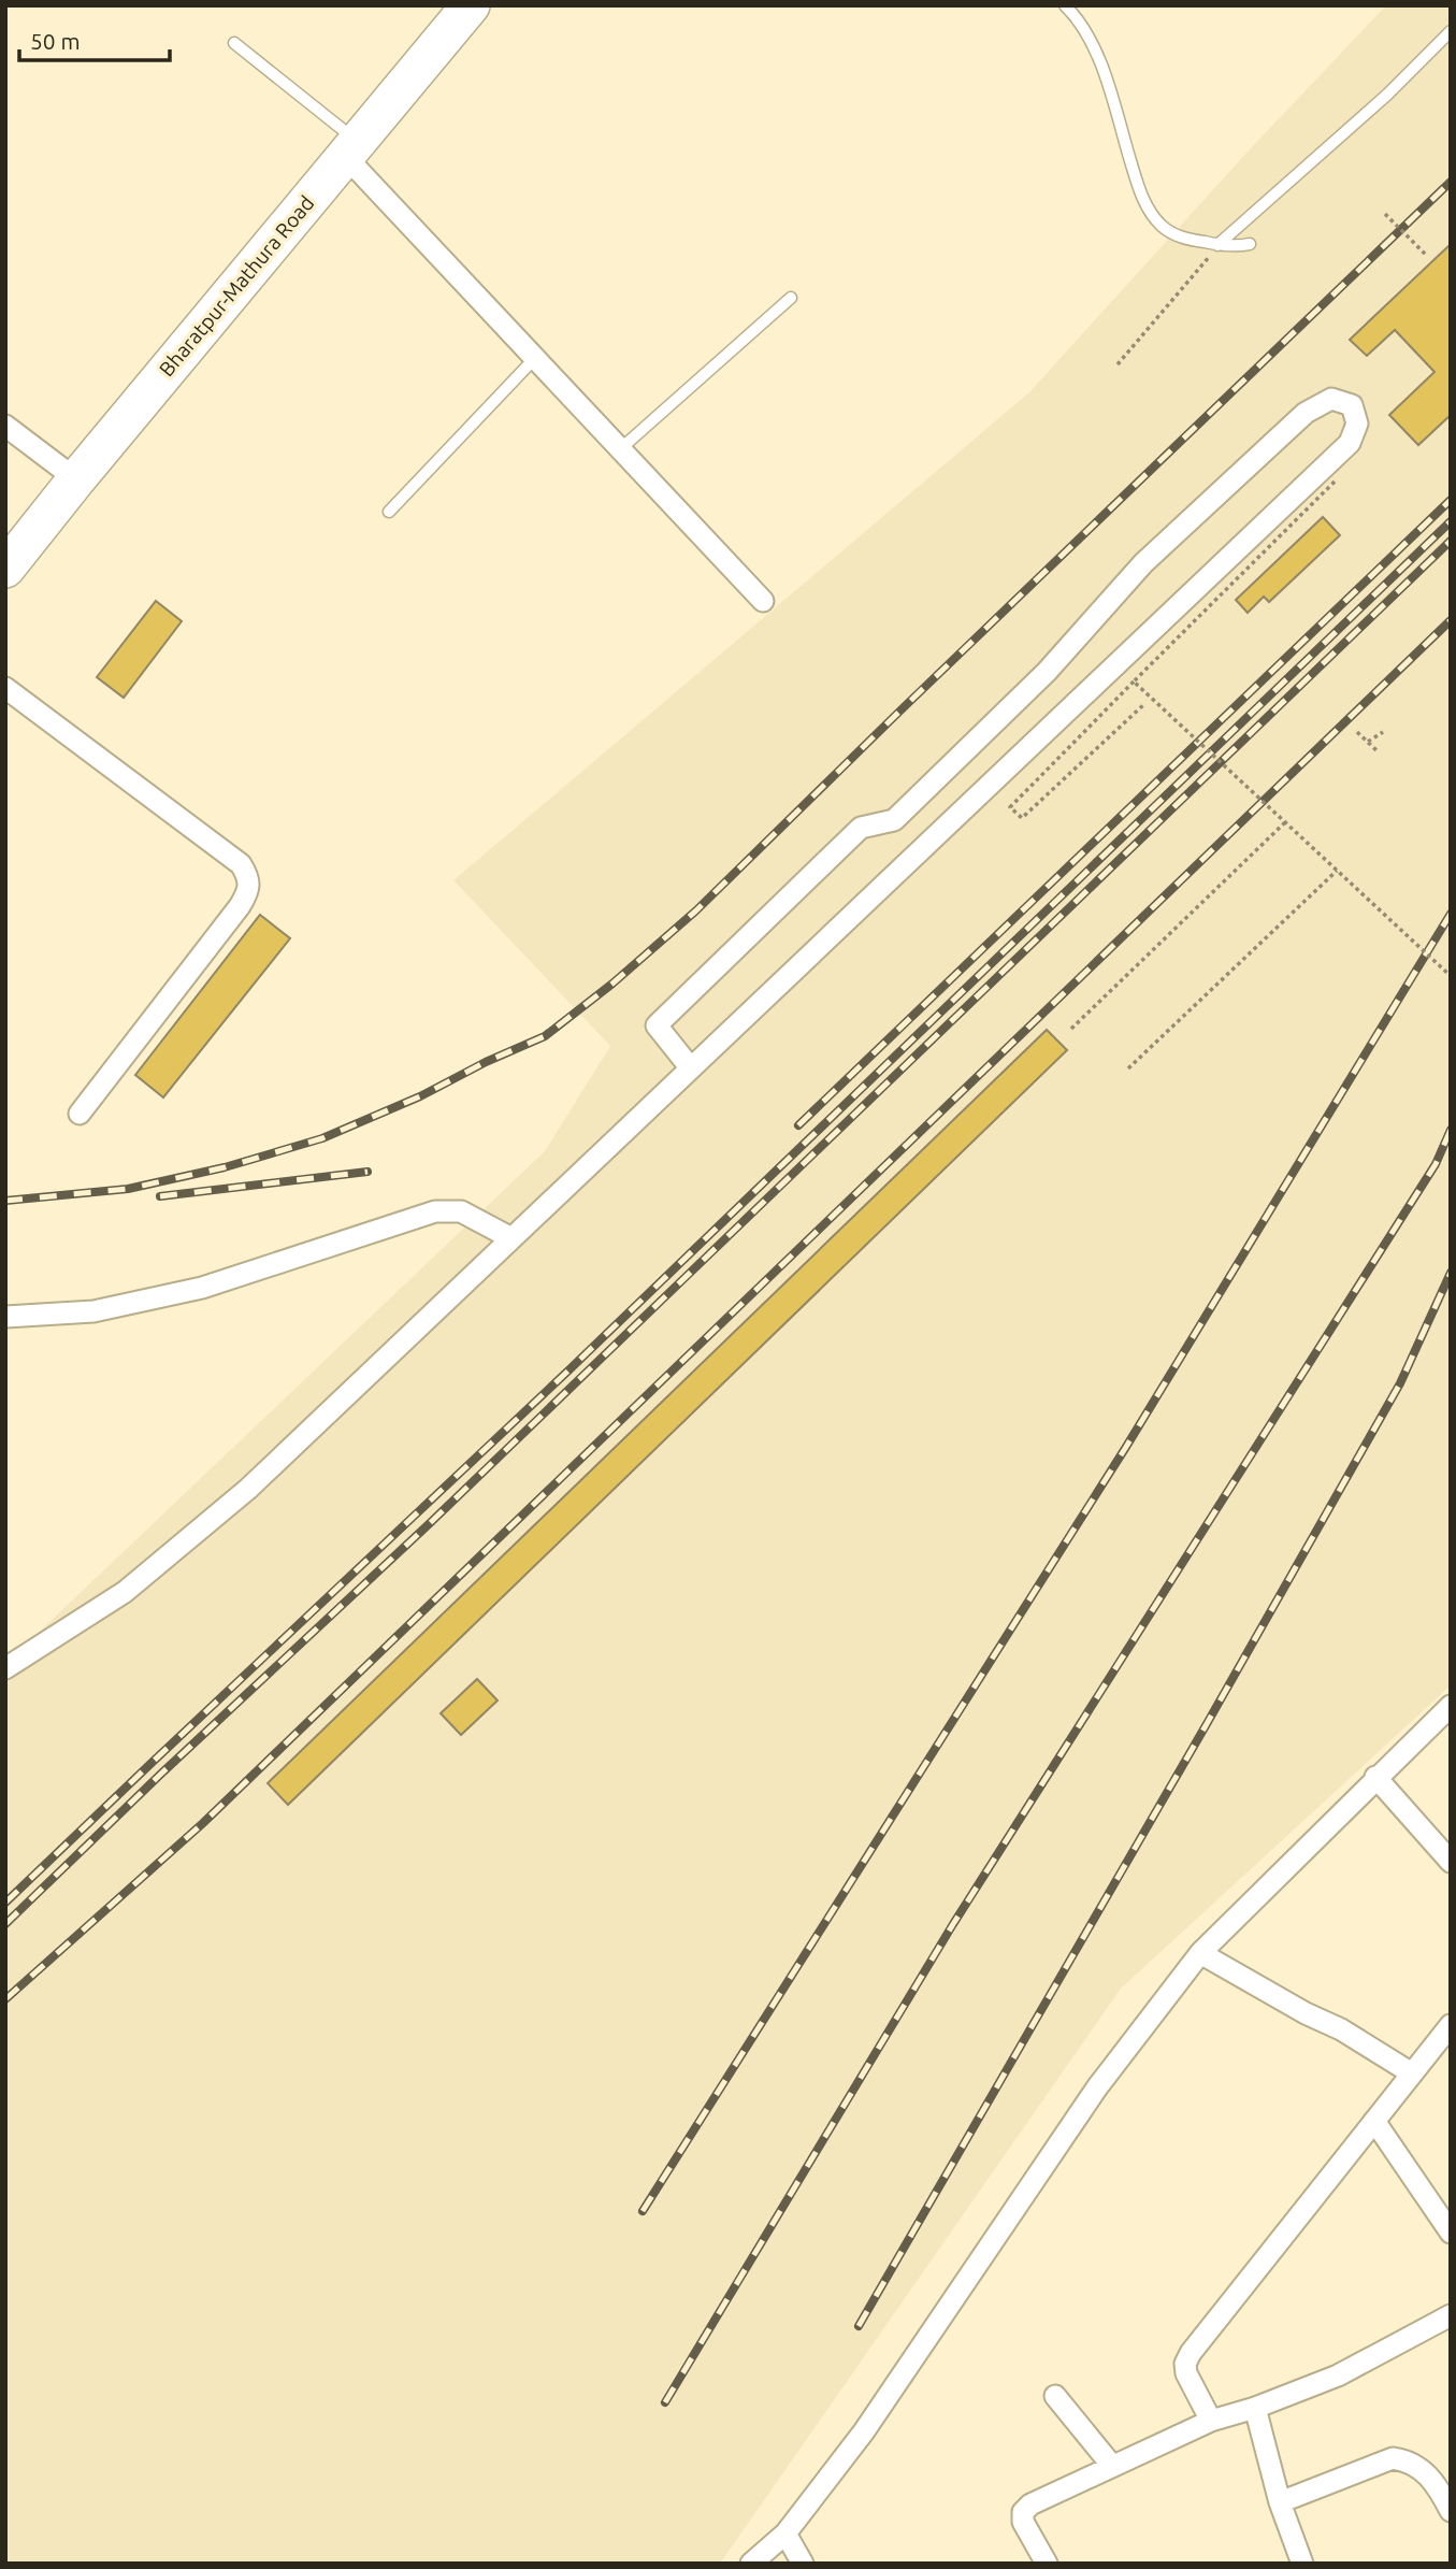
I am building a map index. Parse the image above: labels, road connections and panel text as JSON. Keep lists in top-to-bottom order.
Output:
{
  "streets": {
    "highway": ["Bharatpur-Mathura Road"]
  },
  "scale_bar": "50 m"
}
